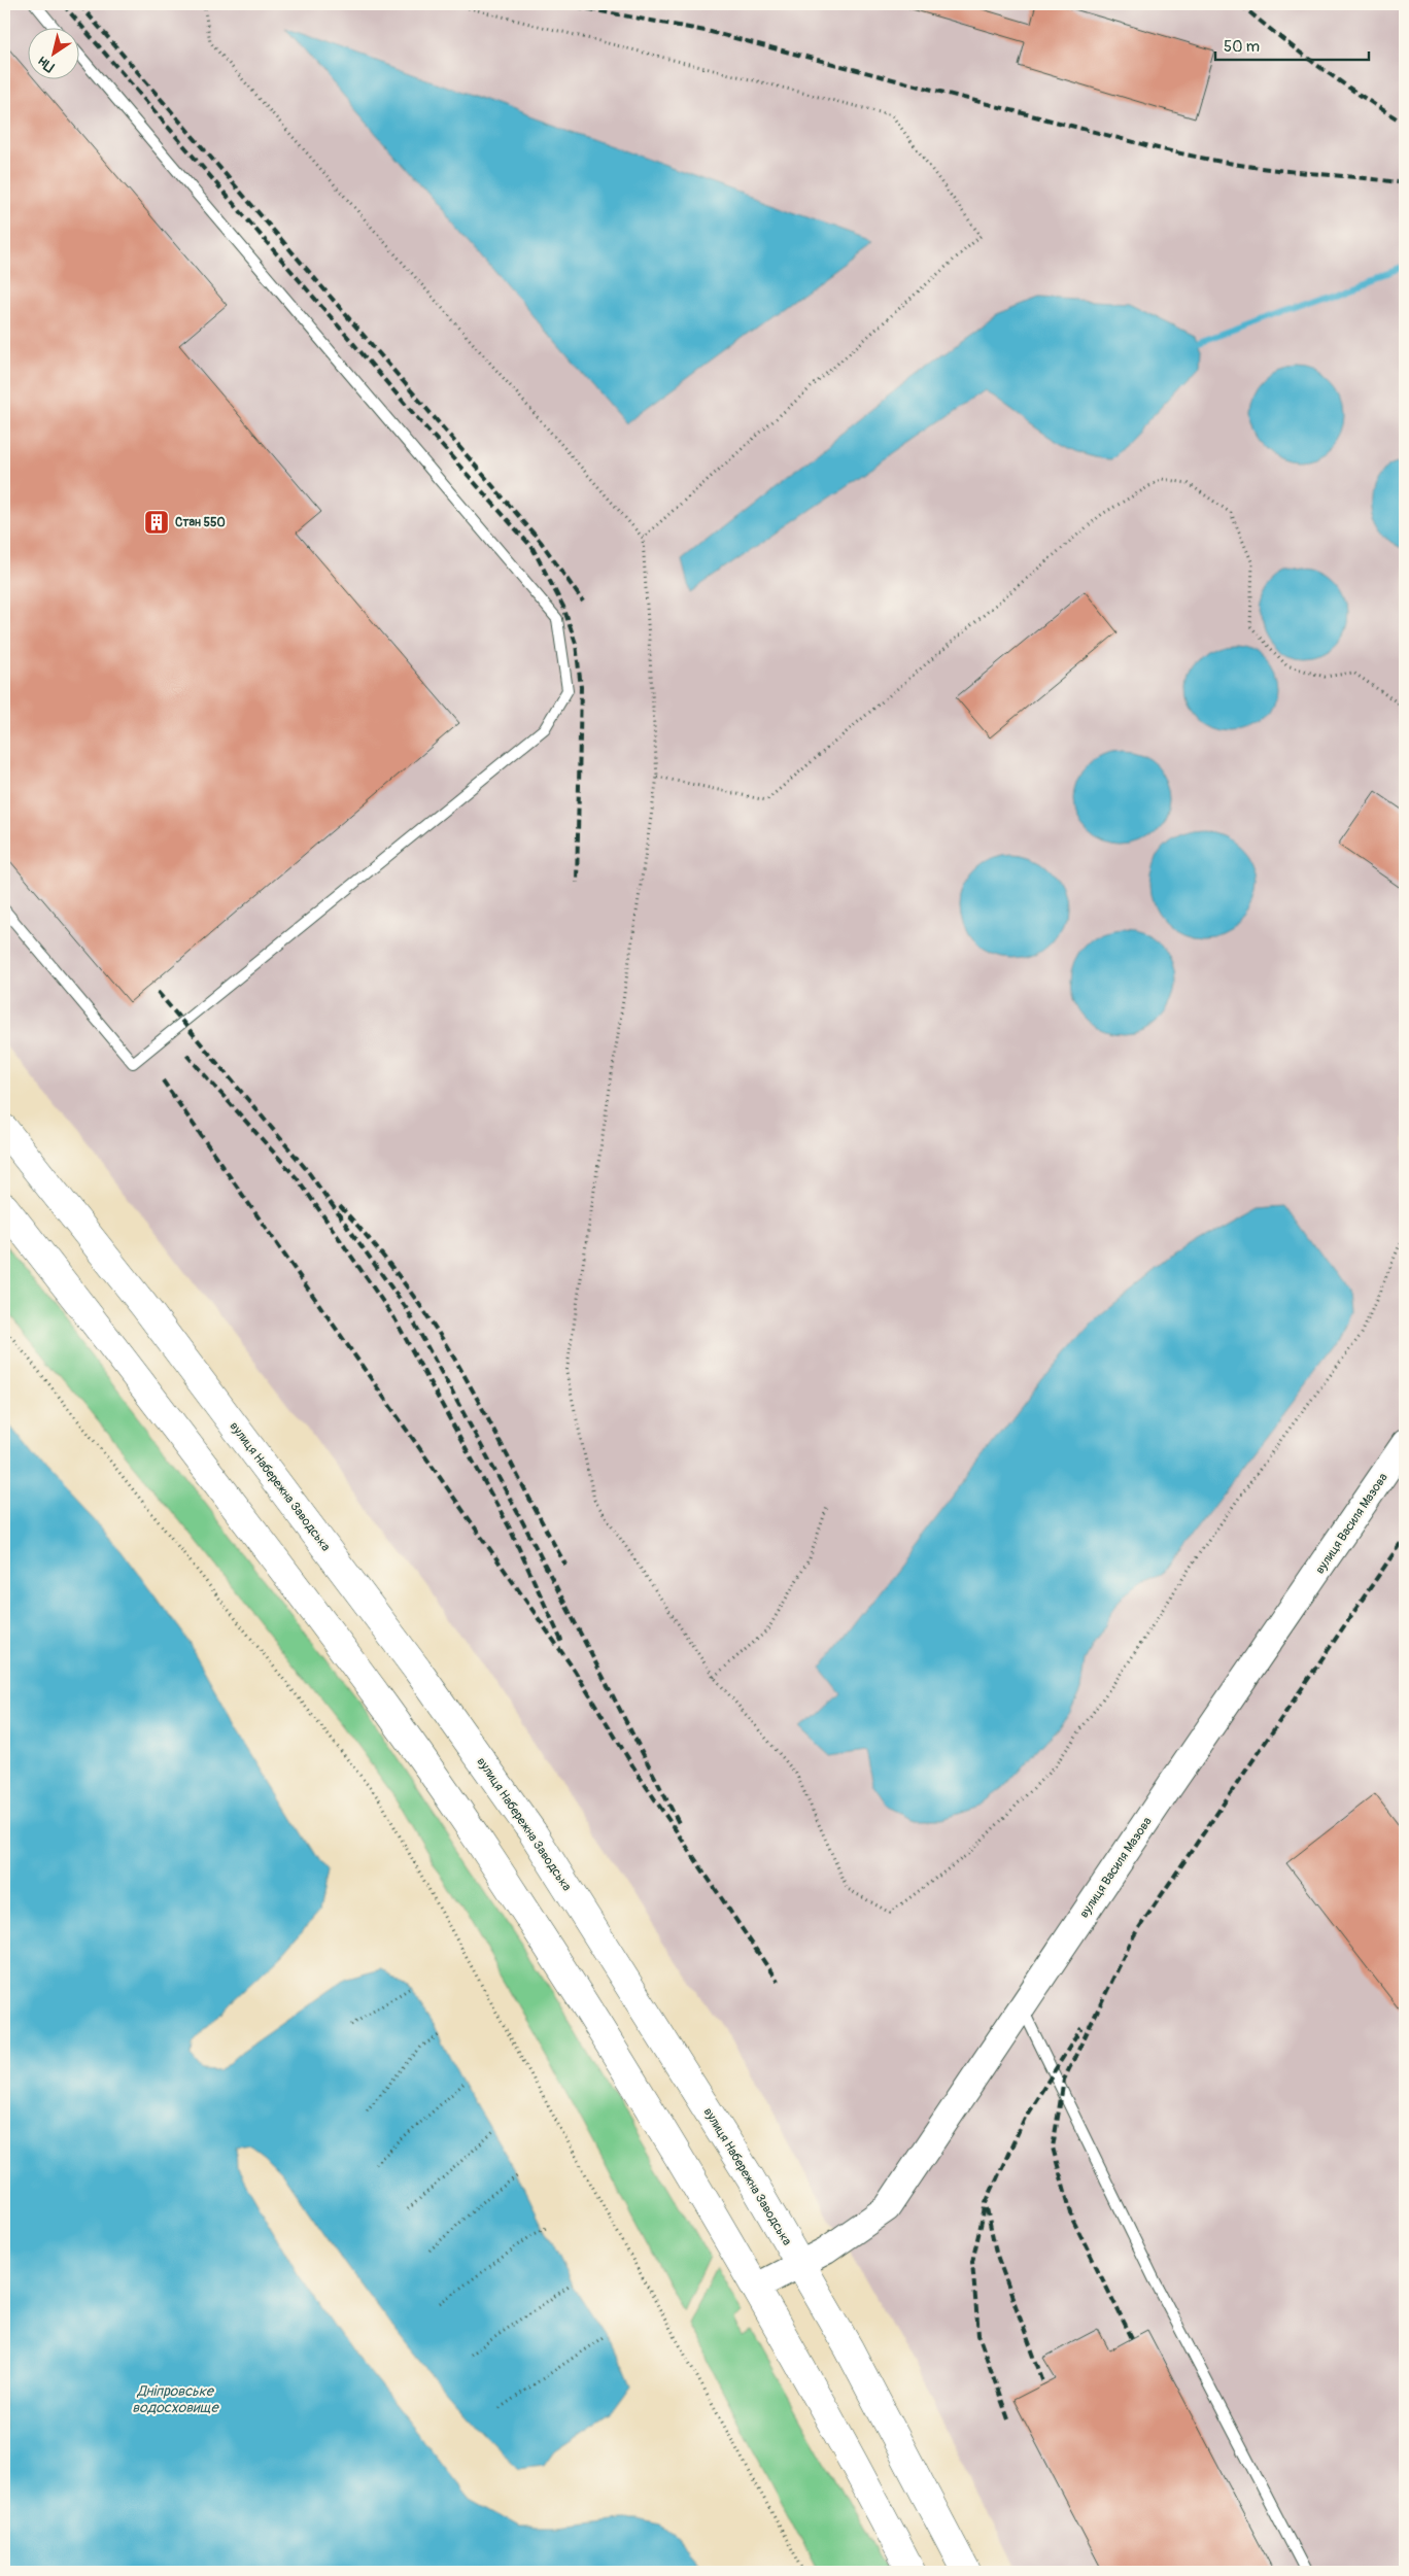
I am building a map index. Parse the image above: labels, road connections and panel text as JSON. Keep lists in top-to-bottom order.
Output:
{
  "streets": {
    "main road": ["вулиця Набережна Заводська"],
    "street": ["вулиця Василя Мазова"]
  },
  "crossings": [
    ["вулиця Набережна Заводська", "вулиця Василя Мазова"]
  ],
  "water": ["Дніпровське водосховище"],
  "places": {
    "building": ["Стан 550"]
  },
  "scale_bar": "50 m",
  "north": "bottom left"
}
